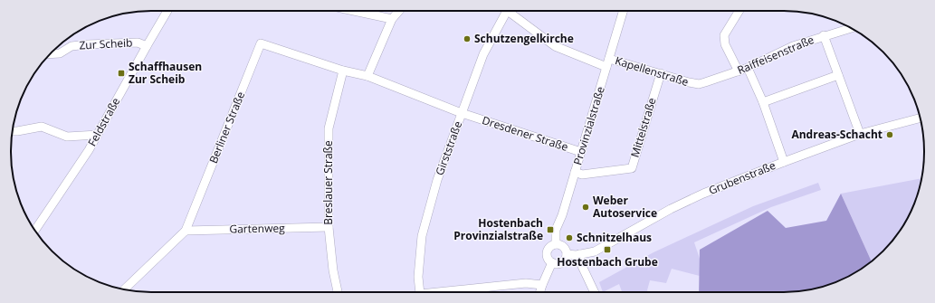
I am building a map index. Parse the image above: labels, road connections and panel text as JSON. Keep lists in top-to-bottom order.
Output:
{
  "streets": {
    "street": [
      "Zur Scheib",
      "Raiffeisenstraße",
      "Kapellenstraße",
      "Feldstraße",
      "Provinzialstraße",
      "Berliner Straße",
      "Mittelstraße",
      "Dresdener Straße",
      "Girststraße",
      "Grubenstraße",
      "Breslauer Straße",
      "Gartenweg"
    ]
  },
  "crossings": [
    ["Zur Scheib", "Feldstraße"],
    ["Raiffeisenstraße", "Kapellenstraße"],
    ["Kapellenstraße", "Provinzialstraße"],
    ["Kapellenstraße", "Mittelstraße"],
    ["Provinzialstraße", "Mittelstraße"],
    ["Provinzialstraße", "Dresdener Straße"],
    ["Provinzialstraße", "Grubenstraße"],
    ["Berliner Straße", "Dresdener Straße"],
    ["Berliner Straße", "Breslauer Straße"],
    ["Berliner Straße", "Gartenweg"],
    ["Dresdener Straße", "Girststraße"],
    ["Breslauer Straße", "Gartenweg"]
  ],
  "places": {
    "other": [
      "Schutzengelkirche",
      "Andreas-Schacht",
      "Weber Autoservice",
      "Schnitzelhaus"
    ],
    "transit": ["Schaffhausen Zur Scheib", "Hostenbach Provinzialstraße", "Hostenbach Grube"]
  }
}
